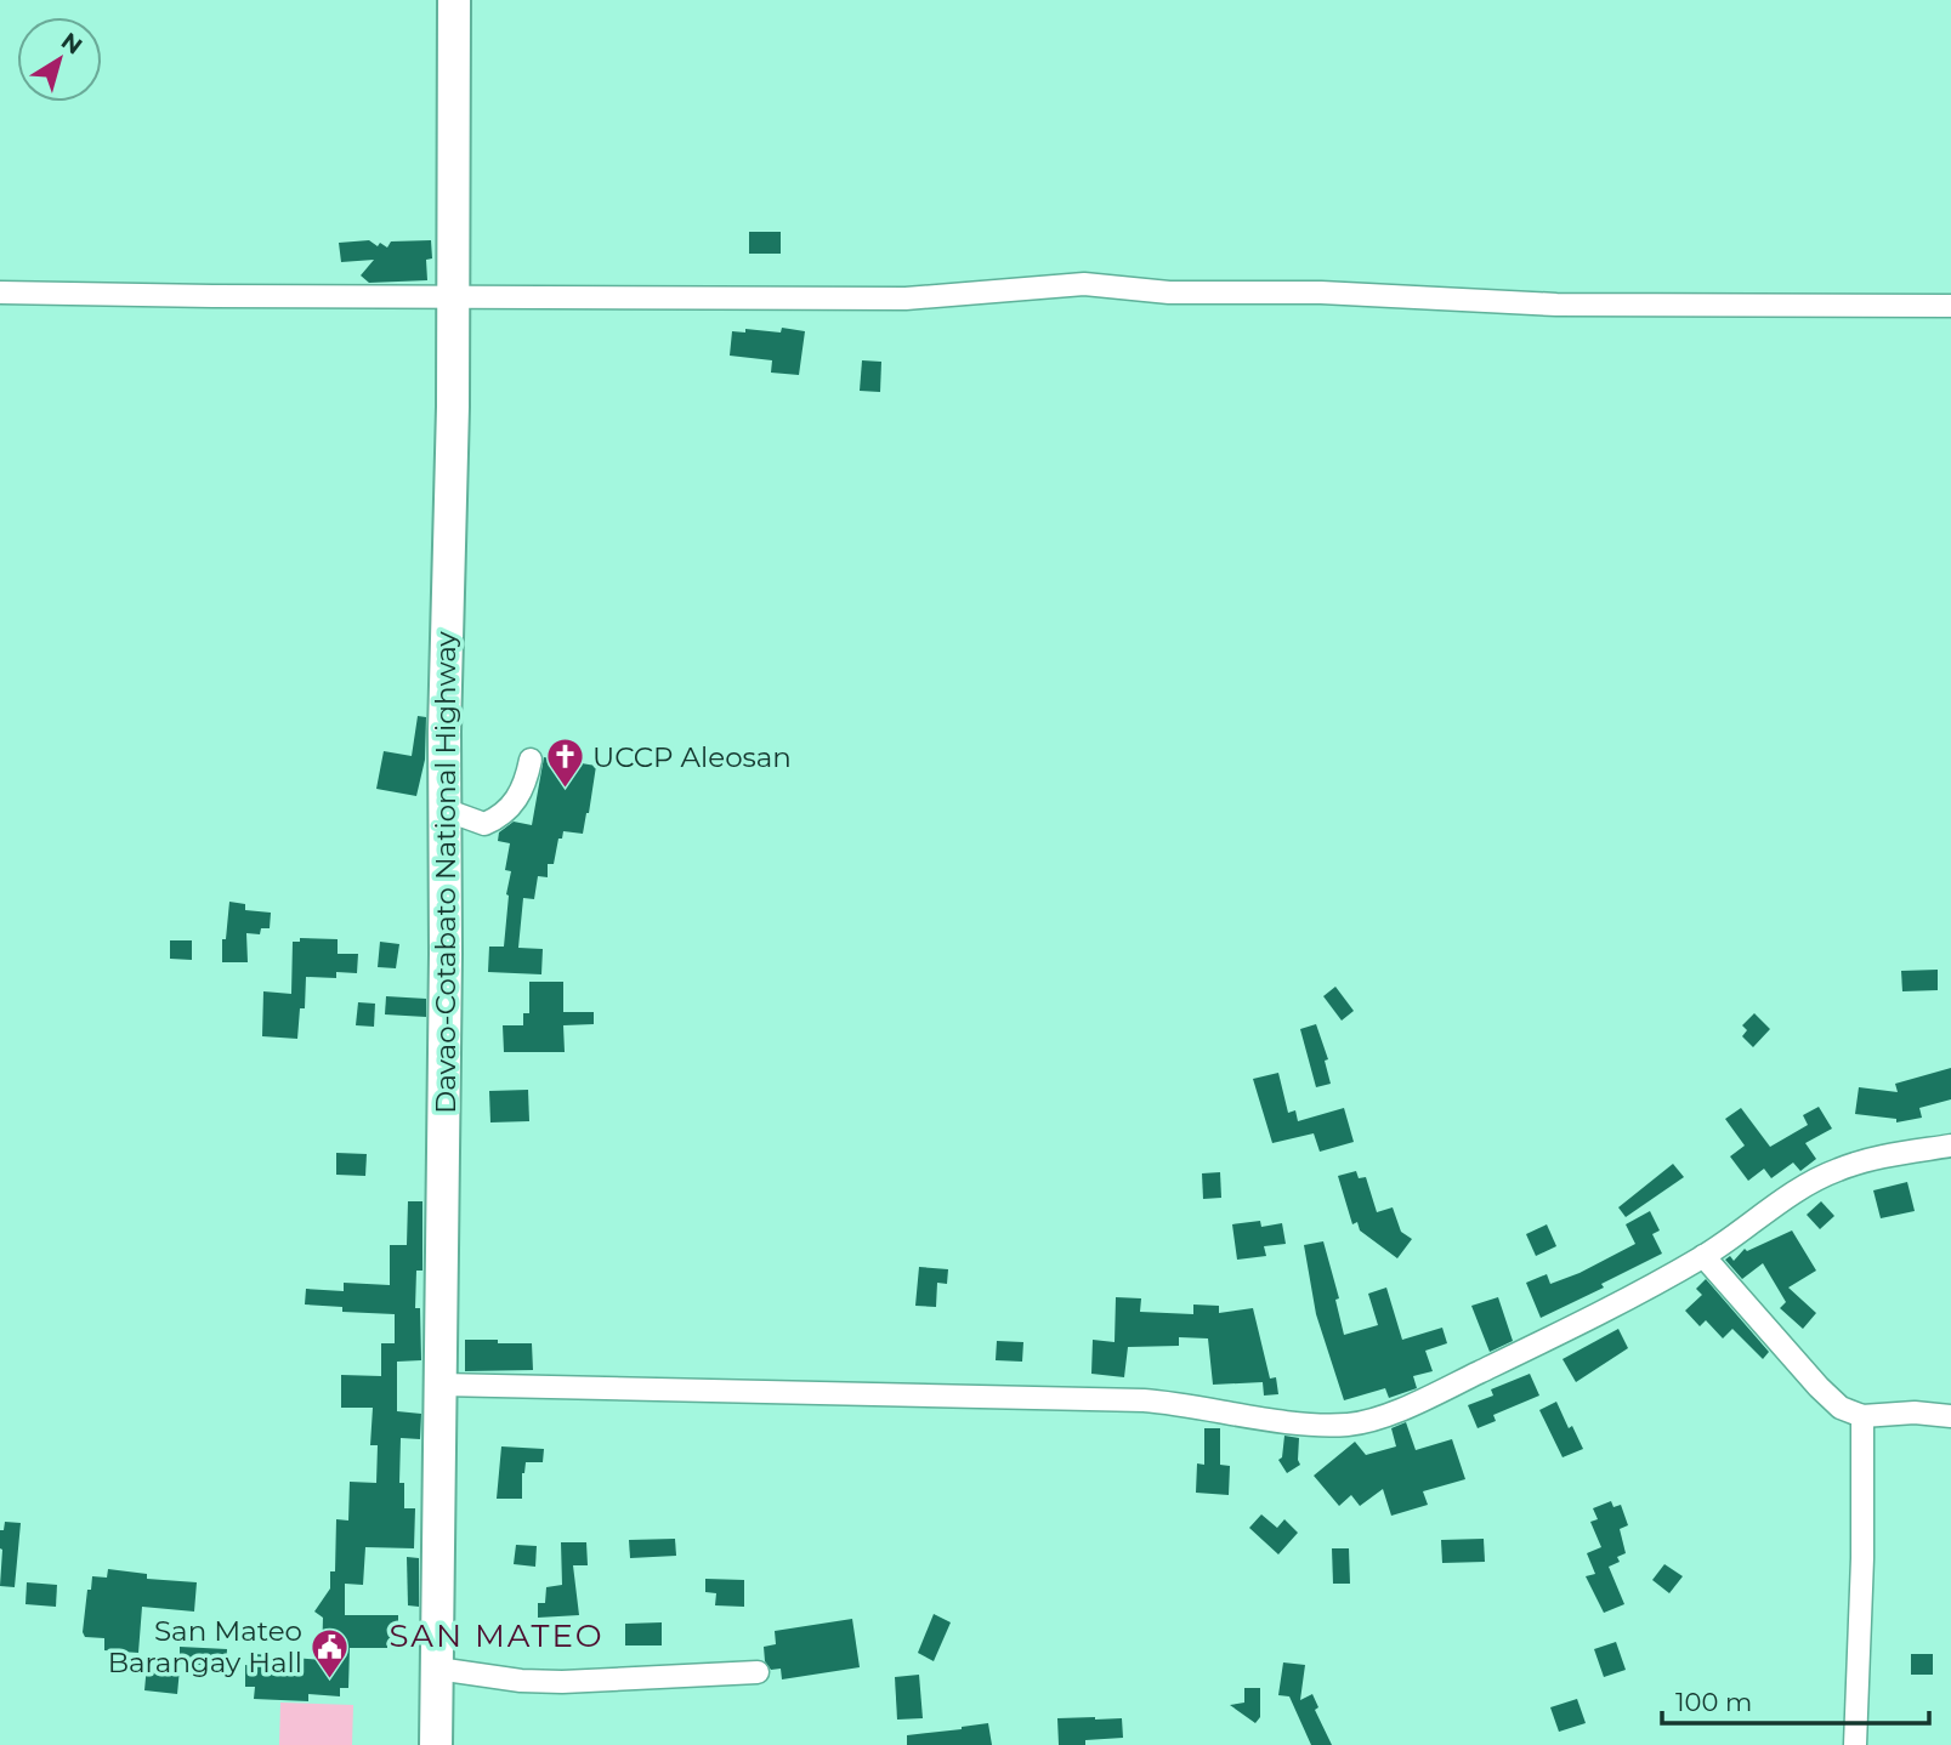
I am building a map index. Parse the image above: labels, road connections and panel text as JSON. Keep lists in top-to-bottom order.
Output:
{
  "streets": {
    "highway": ["Davao-Cotabato National Highway"]
  },
  "districts": ["SAN MATEO"],
  "places": {
    "church": ["UCCP Aleosan"],
    "public building": ["San Mateo Barangay Hall"]
  },
  "scale_bar": "100 m",
  "north": "top right"
}
